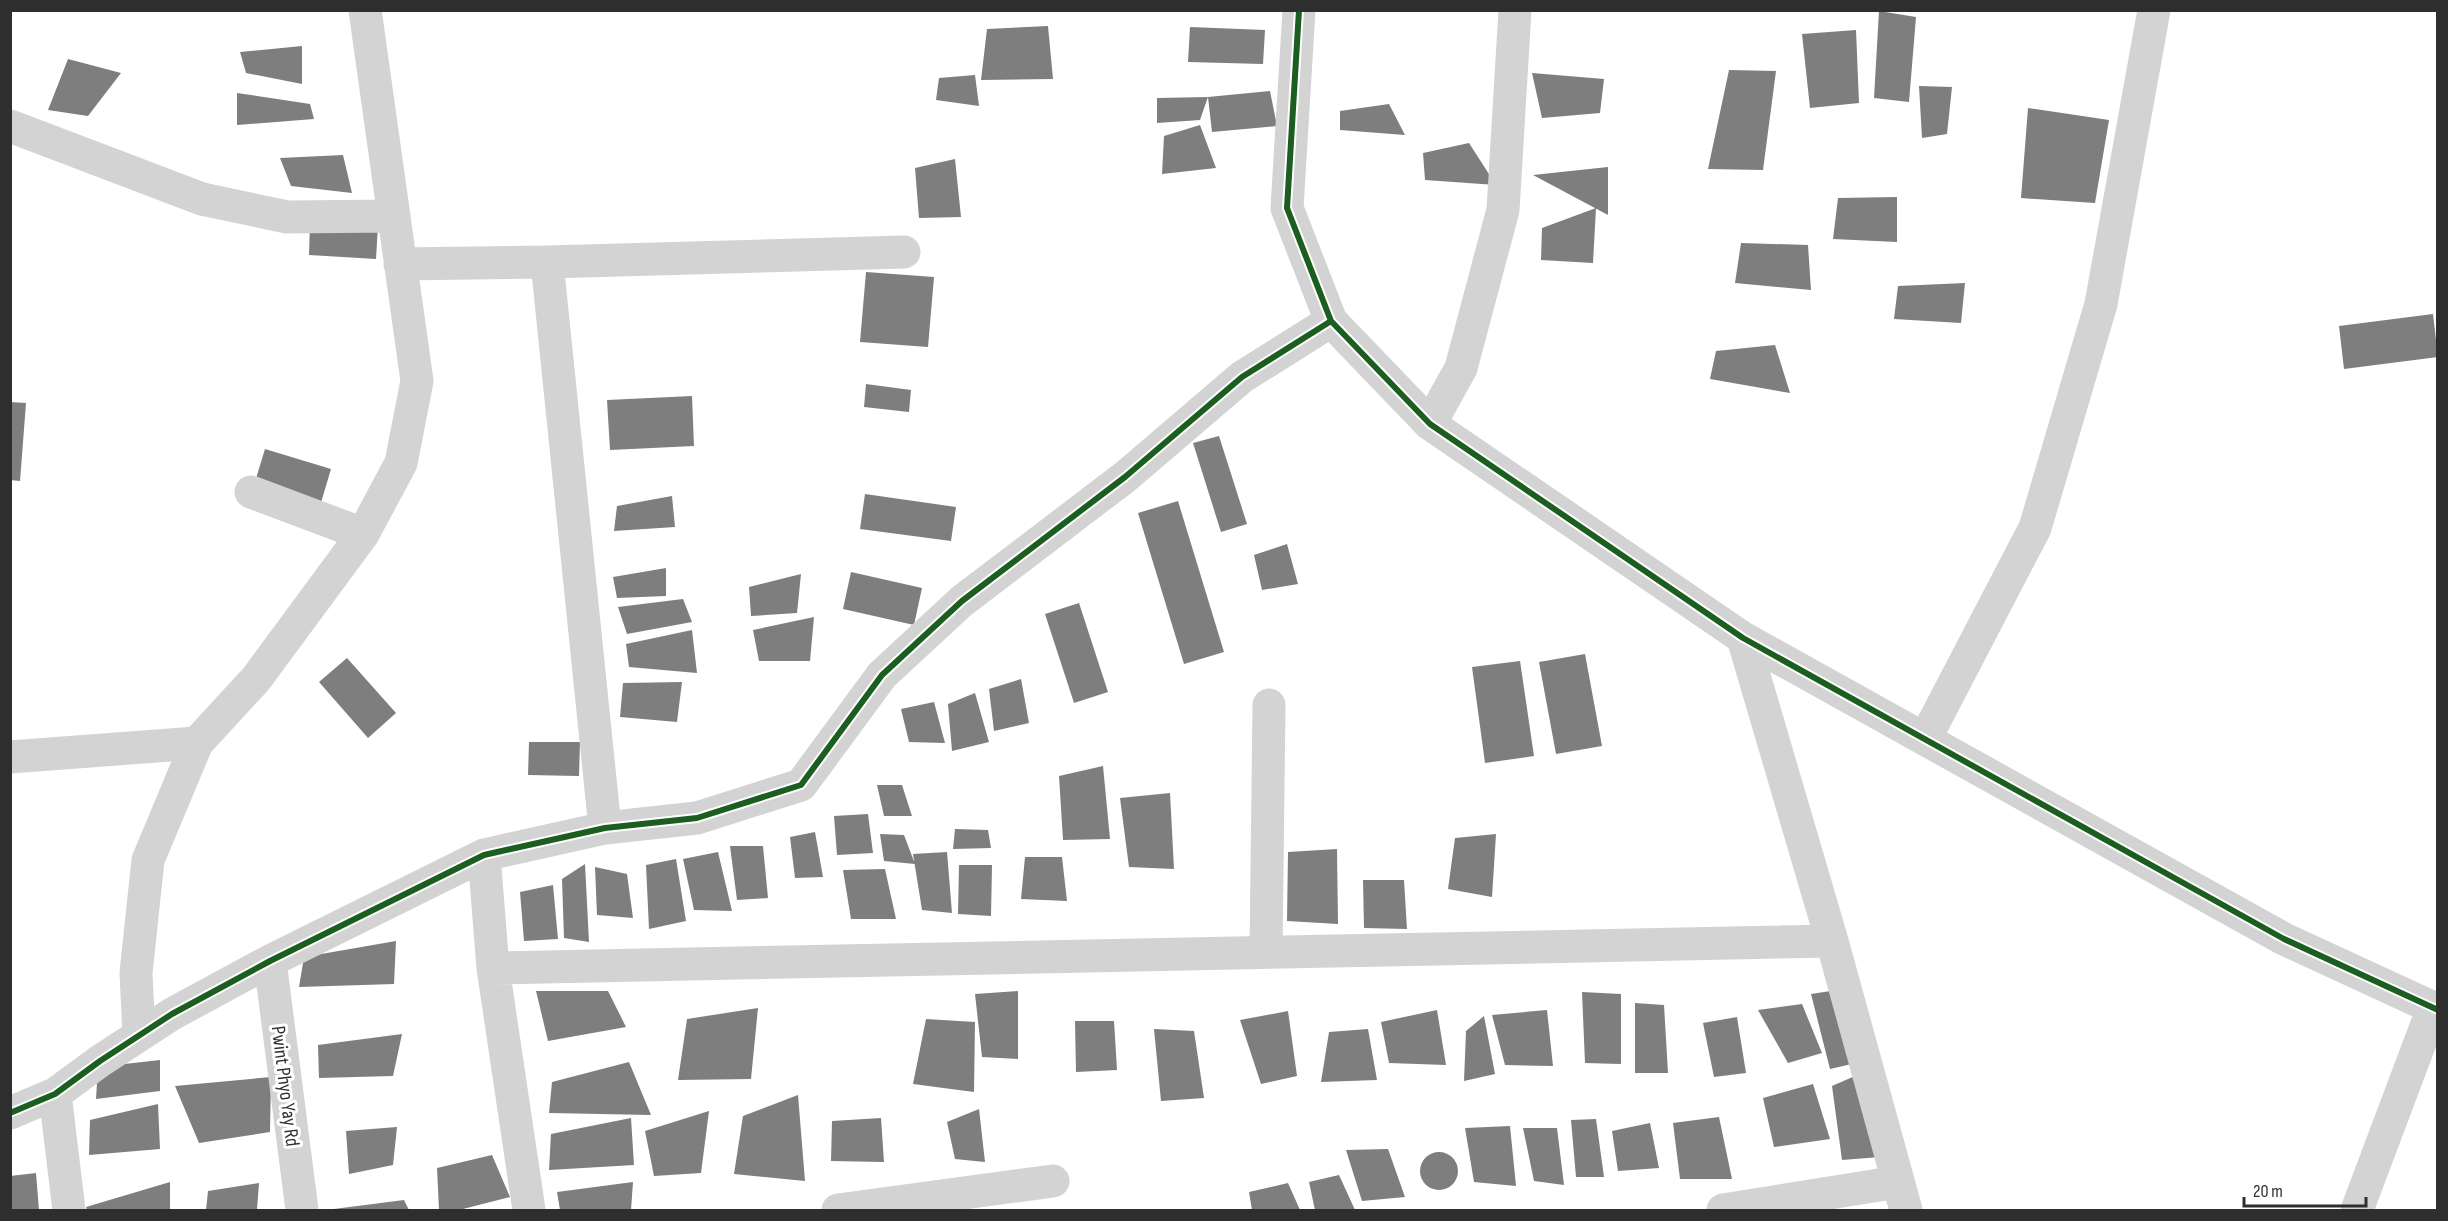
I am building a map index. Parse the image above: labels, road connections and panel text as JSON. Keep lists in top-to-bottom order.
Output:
{
  "streets": {
    "street": ["Pwint Phyo Yay Rd"]
  },
  "scale_bar": "20 m"
}
